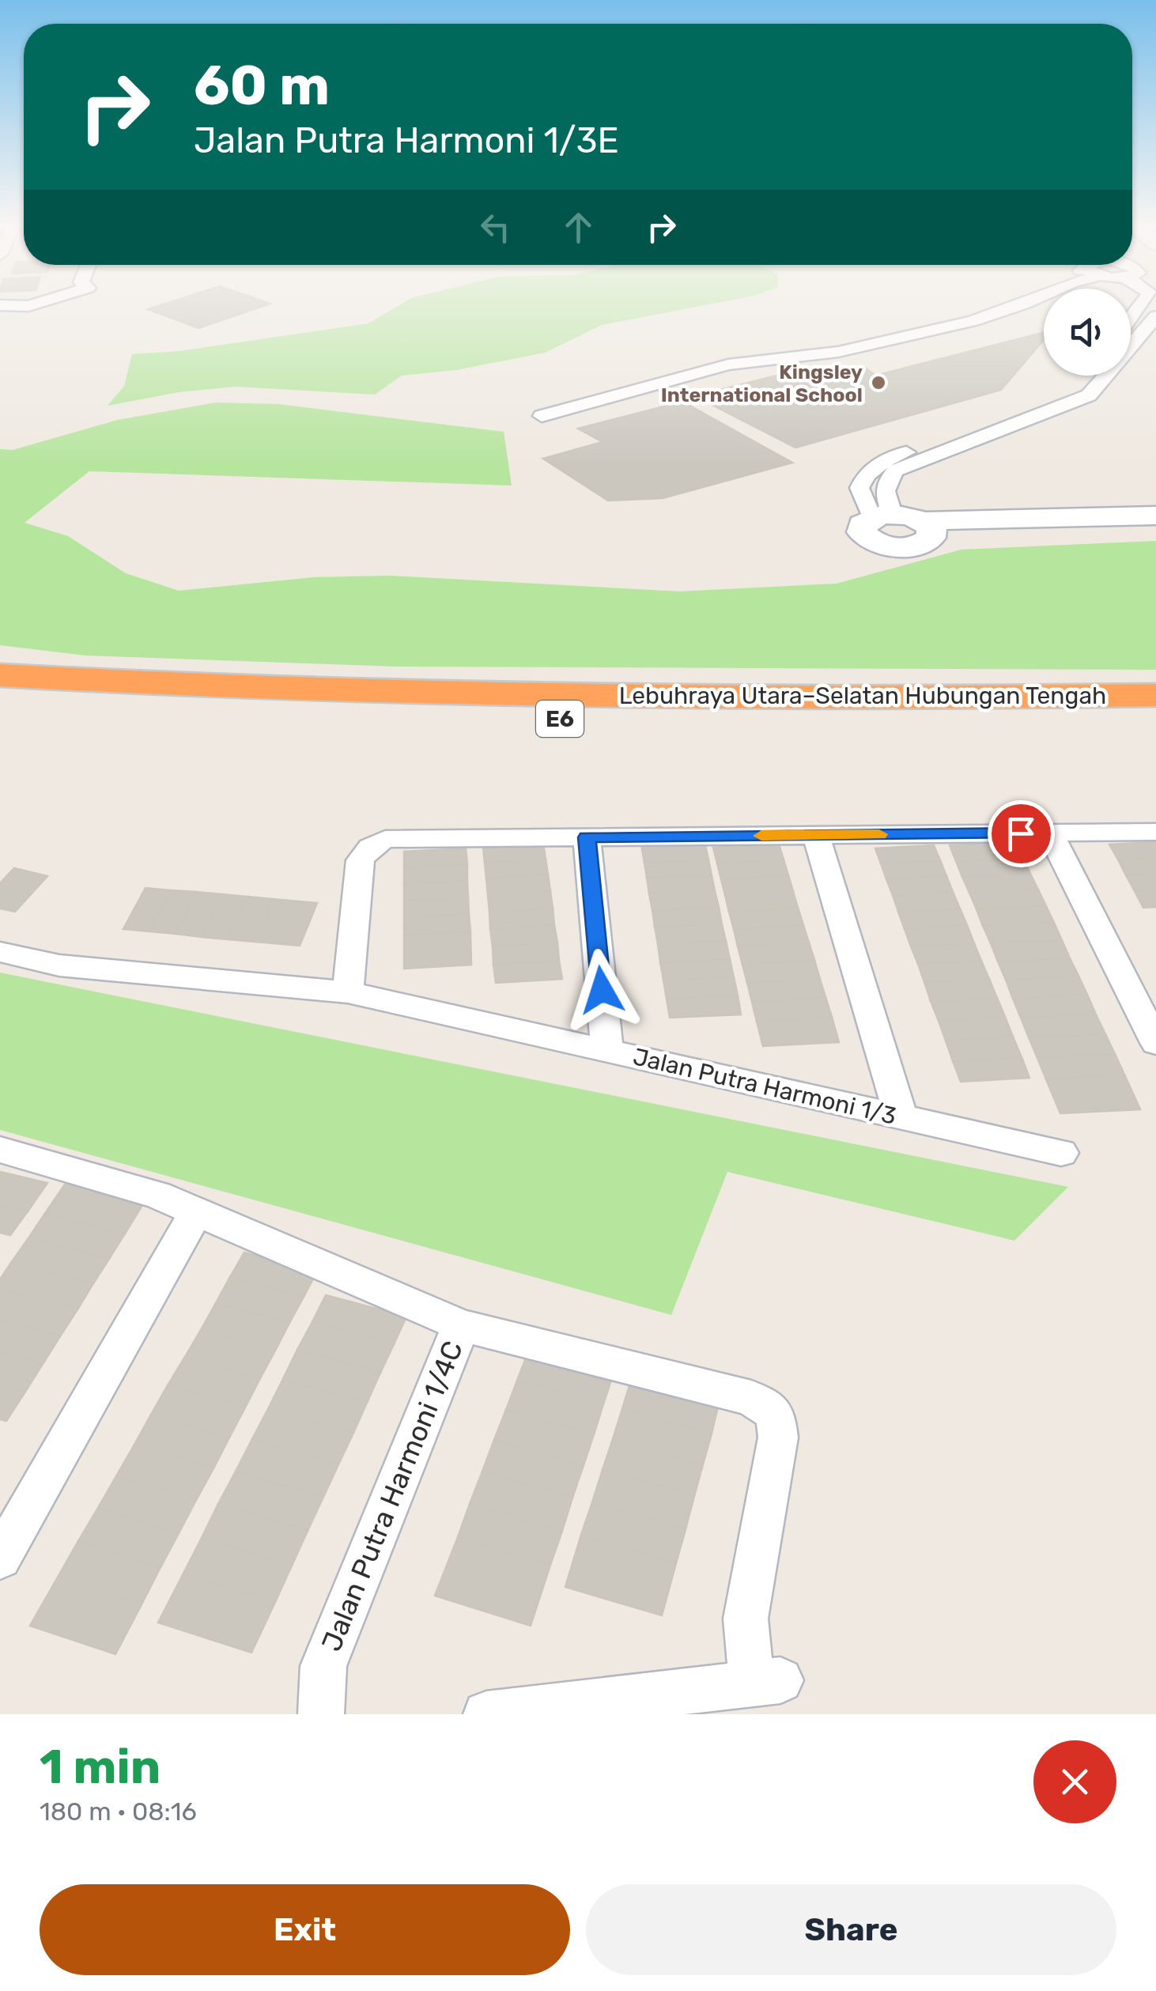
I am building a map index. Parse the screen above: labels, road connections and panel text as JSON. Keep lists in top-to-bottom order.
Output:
{
  "streets": {
    "highway": ["Lebuhraya Utara–Selatan Hubungan Tengah", "E6"],
    "street": ["Jalan Putra Harmoni 1/3", "Jalan Putra Harmoni 1/4C"]
  },
  "places": ["Kingsley International School"],
  "page": {
    "turn": ["60 m", "Jalan Putra Harmoni 1/3E"],
    "heading": ["1 min", "180 m · 08:16"],
    "buttons": ["Exit", "Share"]
  }
}
